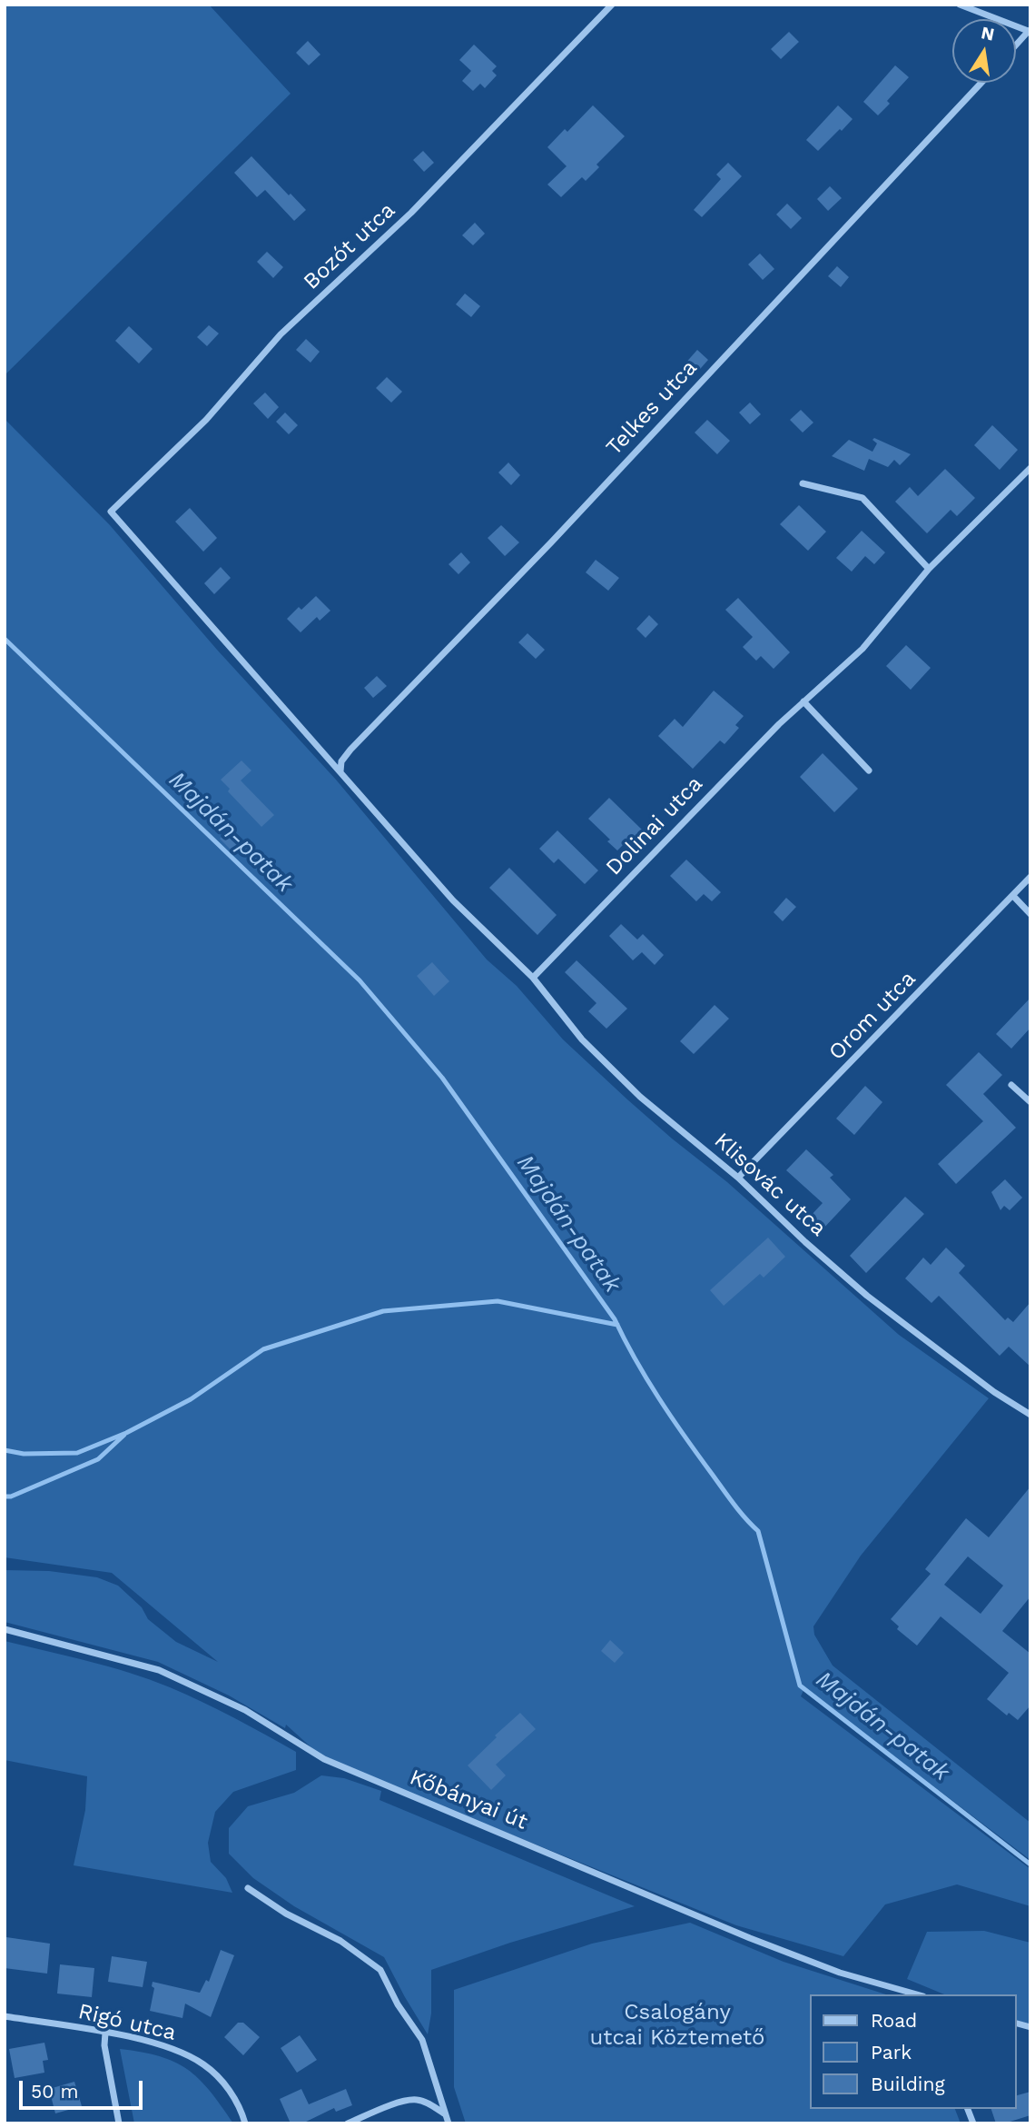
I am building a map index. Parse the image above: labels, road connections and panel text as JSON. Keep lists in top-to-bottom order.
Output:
{
  "streets": {
    "street": [
      "Bozót utca",
      "Telkes utca",
      "Dolinai utca",
      "Orom utca",
      "Klisovác utca",
      "Kőbányai út",
      "Rigó utca"
    ]
  },
  "crossings": [
    ["Bozót utca", "Klisovác utca"],
    ["Telkes utca", "Klisovác utca"],
    ["Dolinai utca", "Klisovác utca"],
    ["Orom utca", "Klisovác utca"]
  ],
  "water": ["Majdán-patak"],
  "parks": ["Csalogány utcai Köztemető"],
  "legend": ["Road", "Park", "Building"],
  "scale_bar": "50 m",
  "north": "top"
}
